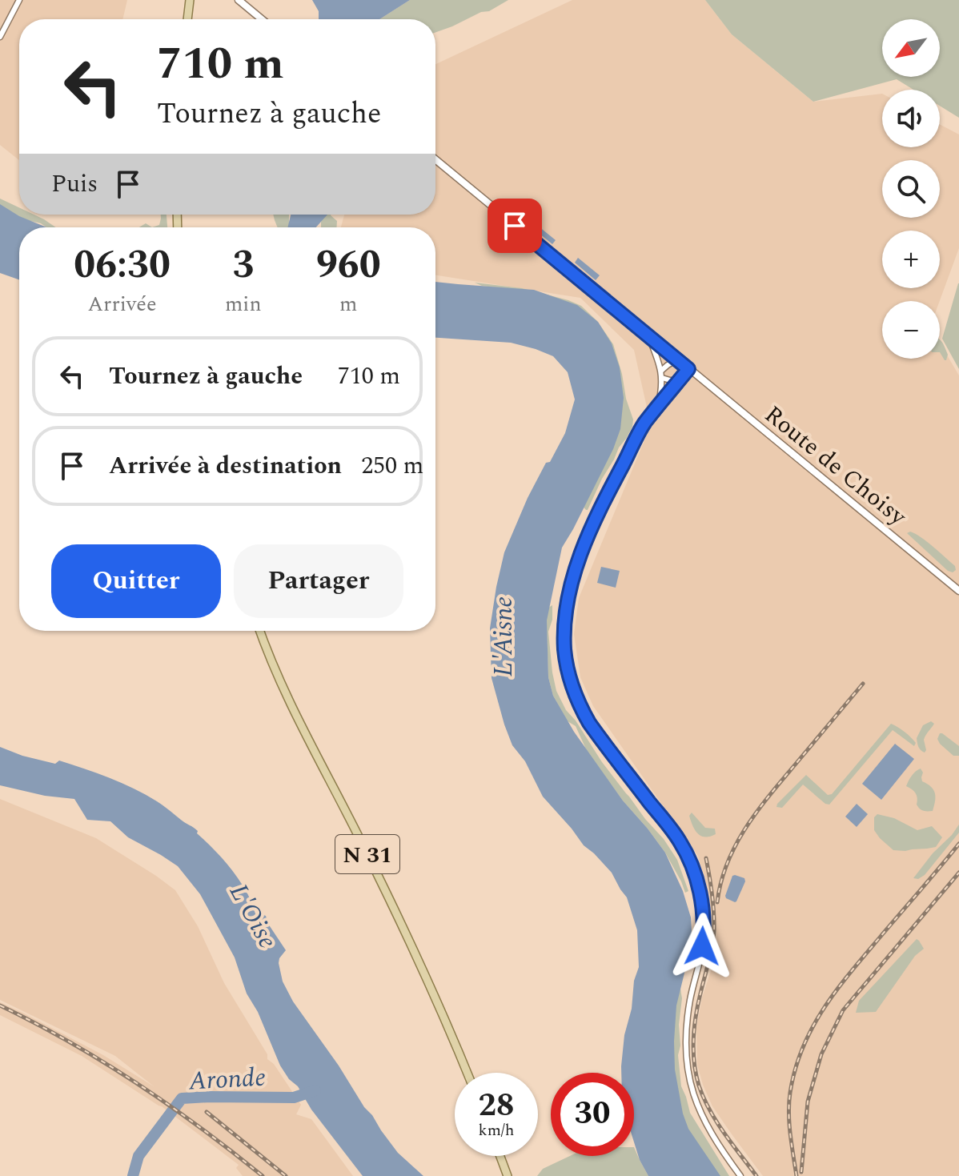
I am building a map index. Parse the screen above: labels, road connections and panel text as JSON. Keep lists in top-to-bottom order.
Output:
{
  "streets": {
    "main road": ["N 31"],
    "street": ["Route de Choisy"]
  },
  "water": ["L'Aisne", "L'Oise", "Aronde"],
  "north": "bottom left",
  "page": {
    "map_buttons": ["+", "−"],
    "turn": ["710 m", "Tournez à gauche"],
    "then": "Puis",
    "eta": [
      "06:30",
      "Arrivée",
      "3",
      "min",
      "960",
      "m"
    ],
    "list": [
      {
        "name": "Tournez à gauche",
        "value": "710 m"
      },
      {
        "name": "Arrivée à destination",
        "value": "250 m"
      }
    ],
    "buttons": ["Quitter", "Partager"],
    "speed": "28 km/h",
    "limit": "30"
  }
}
